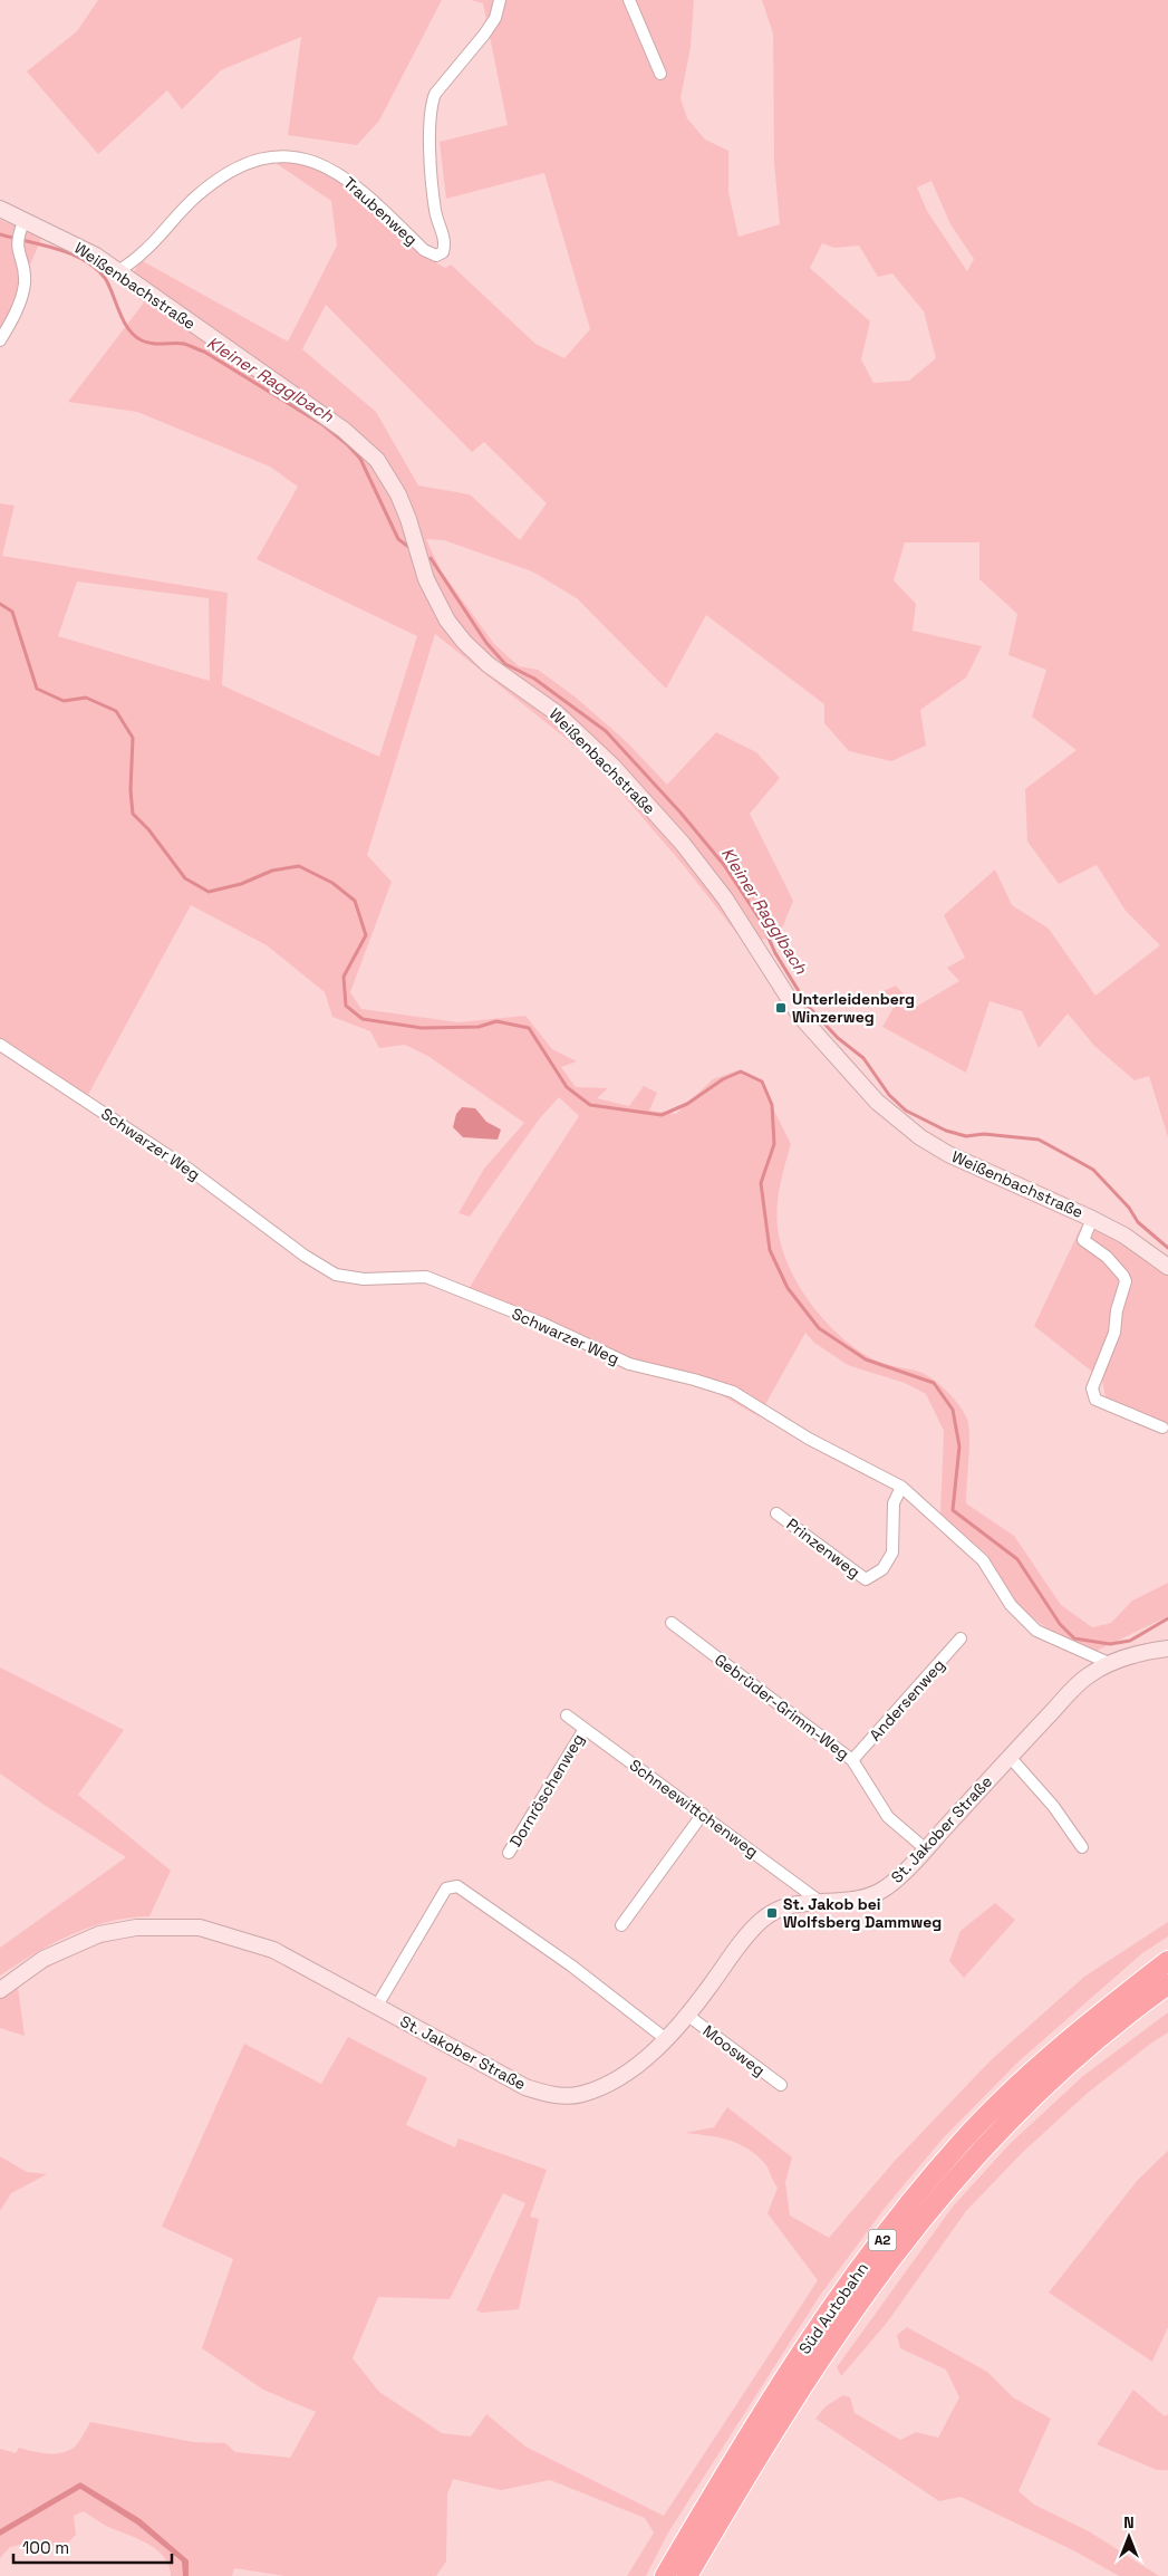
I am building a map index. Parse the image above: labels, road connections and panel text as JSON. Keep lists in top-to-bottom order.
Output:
{
  "streets": {
    "highway": ["A2", "Süd Autobahn"],
    "main road": ["Weißenbachstraße", "St. Jakober Straße"],
    "street": [
      "Traubenweg",
      "Schwarzer Weg",
      "Prinzenweg",
      "Andersenweg",
      "Gebrüder-Grimm-Weg",
      "Dornröschenweg",
      "Schneewittchenweg",
      "Moosweg"
    ]
  },
  "crossings": [
    ["Traubenweg", "Weißenbachstraße"],
    ["Schwarzer Weg", "Prinzenweg"],
    ["Schwarzer Weg", "St. Jakober Straße"],
    ["Andersenweg", "Gebrüder-Grimm-Weg"],
    ["Gebrüder-Grimm-Weg", "St. Jakober Straße"],
    ["Dornröschenweg", "Schneewittchenweg"],
    ["Schneewittchenweg", "St. Jakober Straße"],
    ["St. Jakober Straße", "Moosweg"]
  ],
  "water": ["Kleiner Ragglbach"],
  "places": {
    "transit": ["Unterleidenberg Winzerweg", "St. Jakob bei Wolfsberg Dammweg"]
  },
  "scale_bar": "100 m",
  "north": "top"
}
